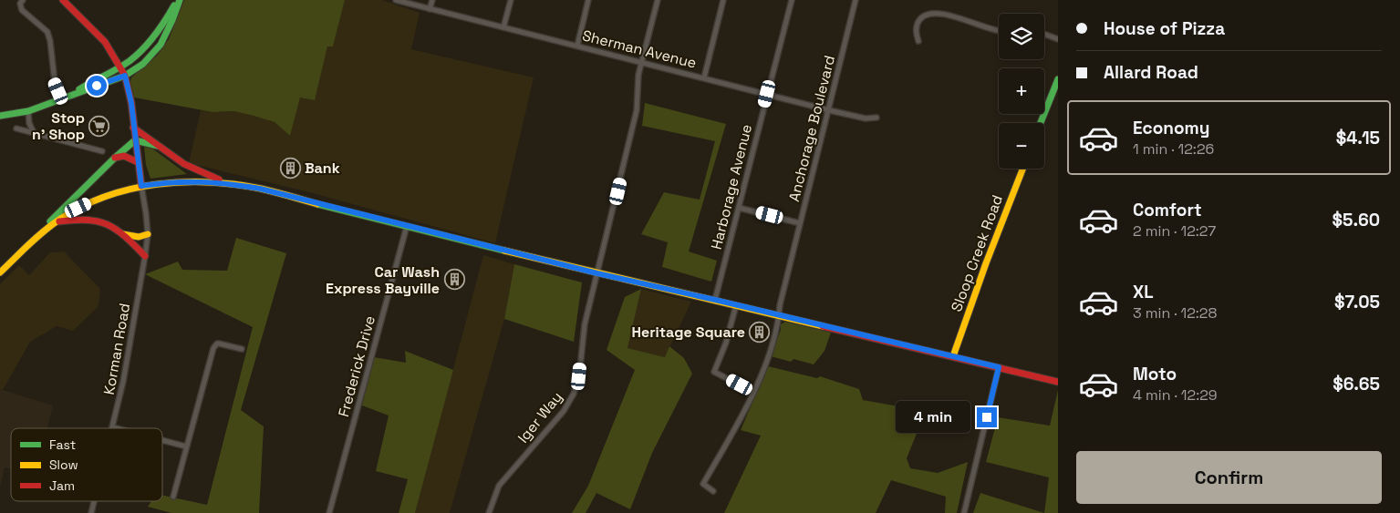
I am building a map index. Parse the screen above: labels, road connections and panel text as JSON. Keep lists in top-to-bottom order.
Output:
{
  "streets": {
    "main road": ["Sloop Creek Road"],
    "street": [
      "Sherman Avenue",
      "Anchorage Boulevard",
      "Harborage Avenue",
      "Korman Road",
      "Frederick Drive",
      "Iger Way"
    ]
  },
  "crossings": [
    ["Sherman Avenue", "Anchorage Boulevard"],
    ["Sherman Avenue", "Harborage Avenue"],
    ["Sherman Avenue", "Iger Way"]
  ],
  "places": {
    "supermarket": ["Stop n' Shop"],
    "building": ["Bank", "Car Wash Express Bayville", "Heritage Square"]
  },
  "legend": ["Fast", "Slow", "Jam"],
  "page": {
    "banner": ["House of Pizza", "Allard Road"],
    "map_buttons": ["+", "−"],
    "list": [
      {
        "name": "Economy",
        "note": "1 min · 12:26",
        "value": "$4.15"
      },
      {
        "name": "Comfort",
        "note": "2 min · 12:27",
        "value": "$5.60"
      },
      {
        "name": "XL",
        "note": "3 min · 12:28",
        "value": "$7.05"
      },
      {
        "name": "Moto",
        "note": "4 min · 12:29",
        "value": "$6.65"
      }
    ],
    "bubble": "4 min",
    "buttons": "Confirm"
  }
}
